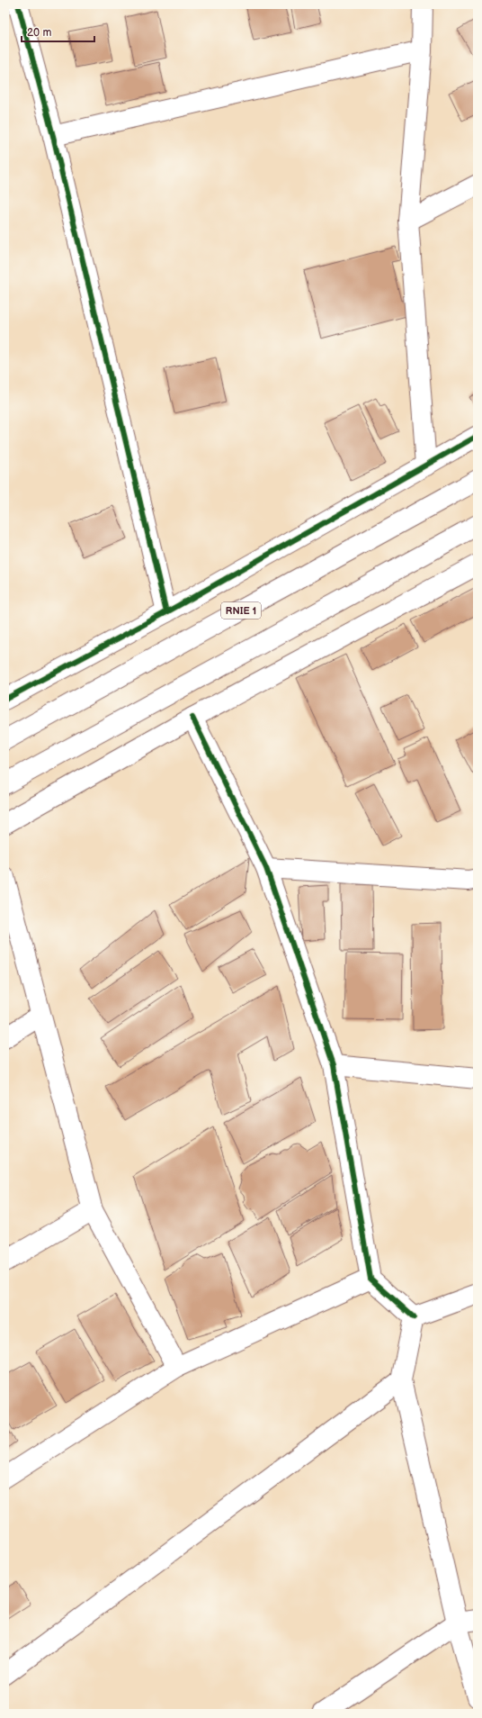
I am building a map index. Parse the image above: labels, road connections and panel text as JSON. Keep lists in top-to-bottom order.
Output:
{
  "streets": {
    "main road": ["RNIE 1"]
  },
  "scale_bar": "20 m"
}
